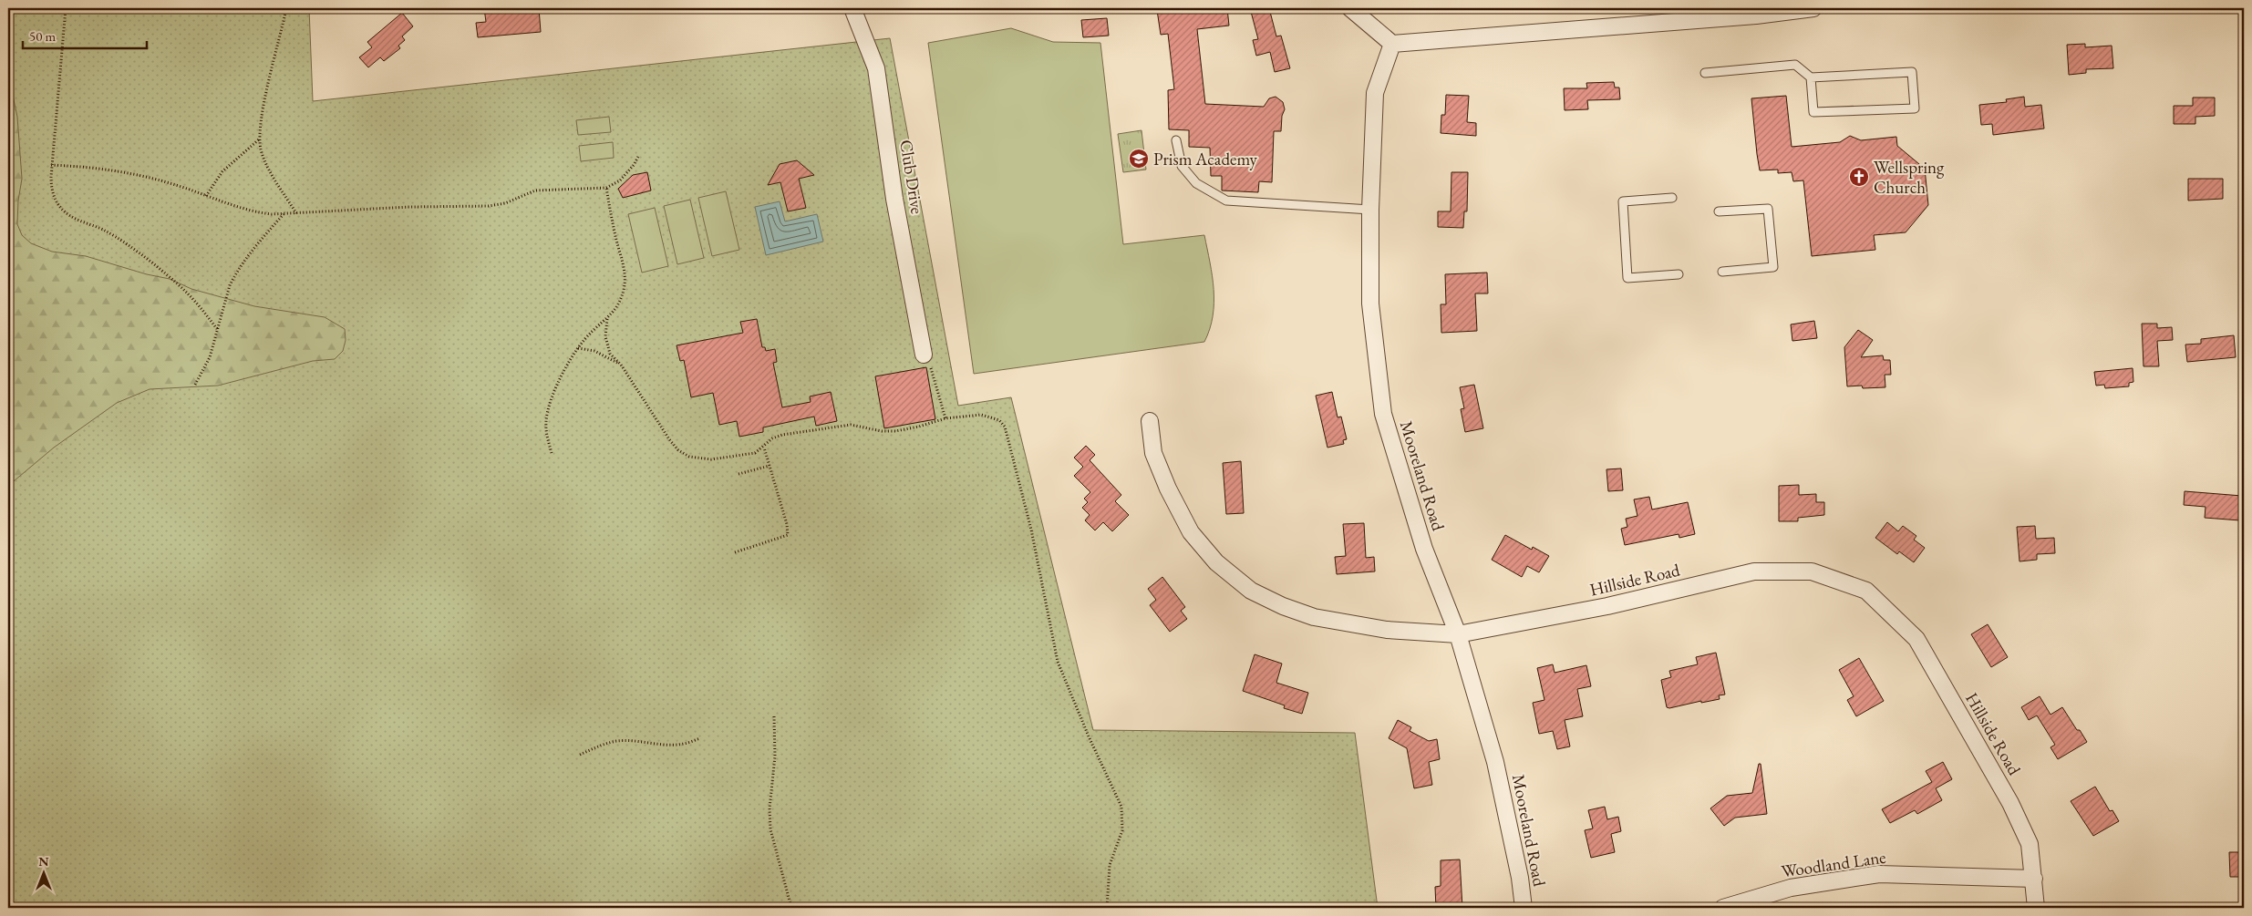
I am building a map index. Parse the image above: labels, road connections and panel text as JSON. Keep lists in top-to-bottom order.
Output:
{
  "streets": {
    "street": [
      "Club Drive",
      "Mooreland Road",
      "Hillside Road",
      "Woodland Lane"
    ]
  },
  "crossings": [
    ["Mooreland Road", "Hillside Road"],
    ["Hillside Road", "Woodland Lane"]
  ],
  "places": {
    "school or university": ["Prism Academy"],
    "church": ["Wellspring Church"]
  },
  "scale_bar": "50 m",
  "north": "top"
}
